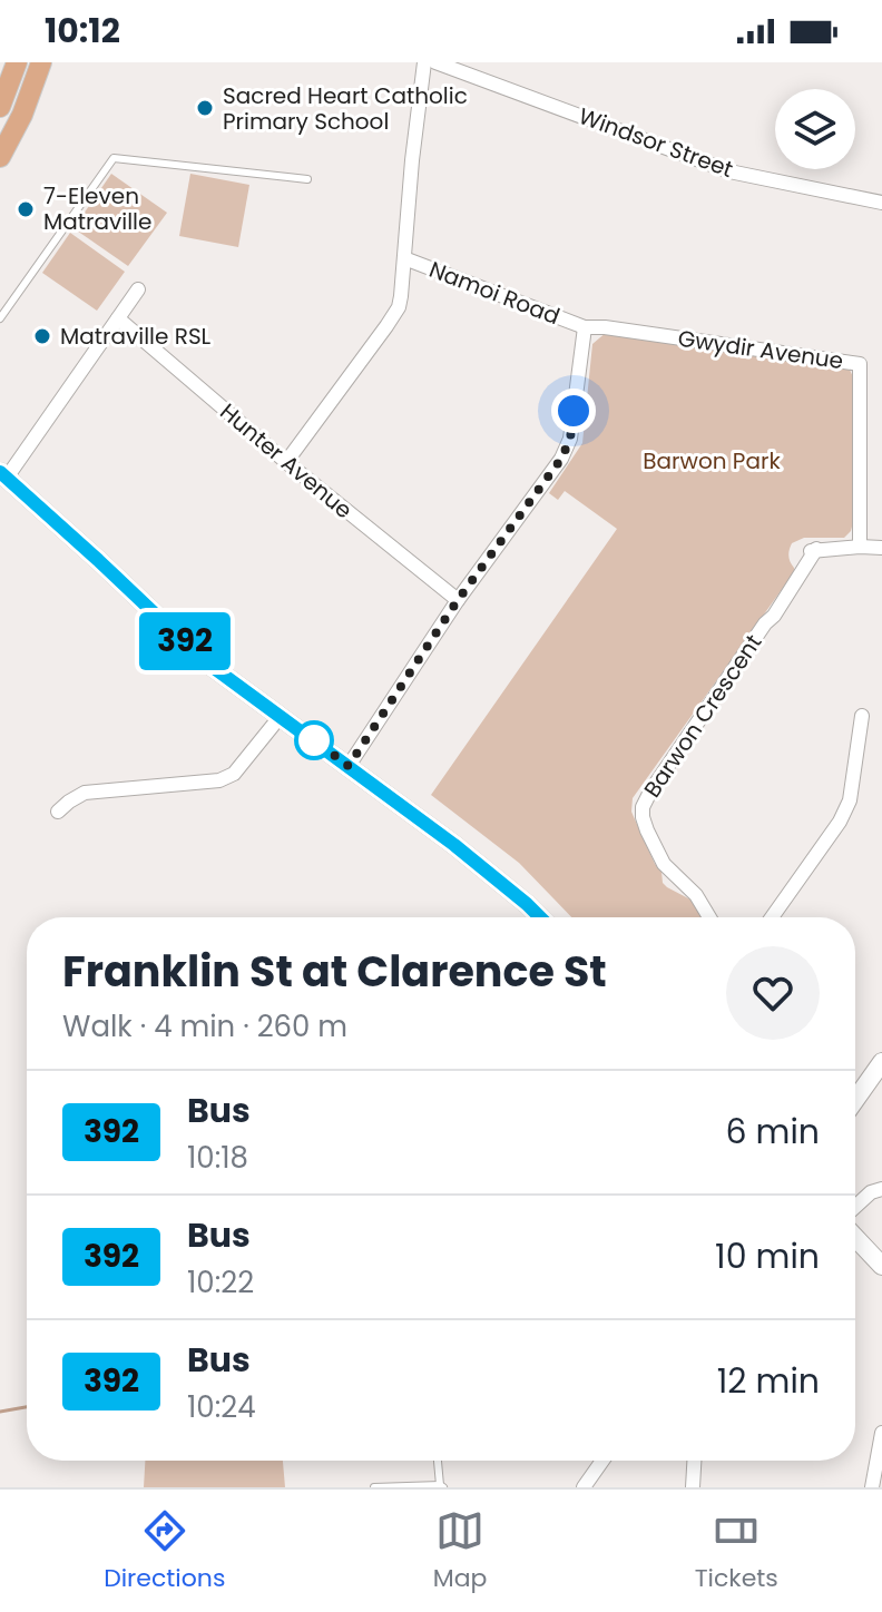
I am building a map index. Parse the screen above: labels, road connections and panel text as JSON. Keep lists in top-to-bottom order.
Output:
{
  "streets": {
    "street": [
      "Windsor Street",
      "Namoi Road",
      "Gwydir Avenue",
      "Hunter Avenue",
      "Barwon Crescent"
    ]
  },
  "crossings": [
    ["Namoi Road", "Gwydir Avenue"],
    ["Gwydir Avenue", "Barwon Crescent"]
  ],
  "parks": ["Barwon Park"],
  "places": ["Sacred Heart Catholic Primary School", "7-Eleven Matraville", "Matraville RSL"],
  "lines": ["bus line 392"],
  "page": {
    "status": "10:12",
    "on_map": "392",
    "heading": ["Franklin St at Clarence St", "Walk · 4 min · 260 m"],
    "list": [
      {
        "mark": "392",
        "name": "Bus",
        "note": "10:18",
        "value": "6 min"
      },
      {
        "mark": "392",
        "name": "Bus",
        "note": "10:22",
        "value": "10 min"
      },
      {
        "mark": "392",
        "name": "Bus",
        "note": "10:24",
        "value": "12 min"
      }
    ],
    "tabs": ["Directions", "Map", "Tickets"]
  }
}
